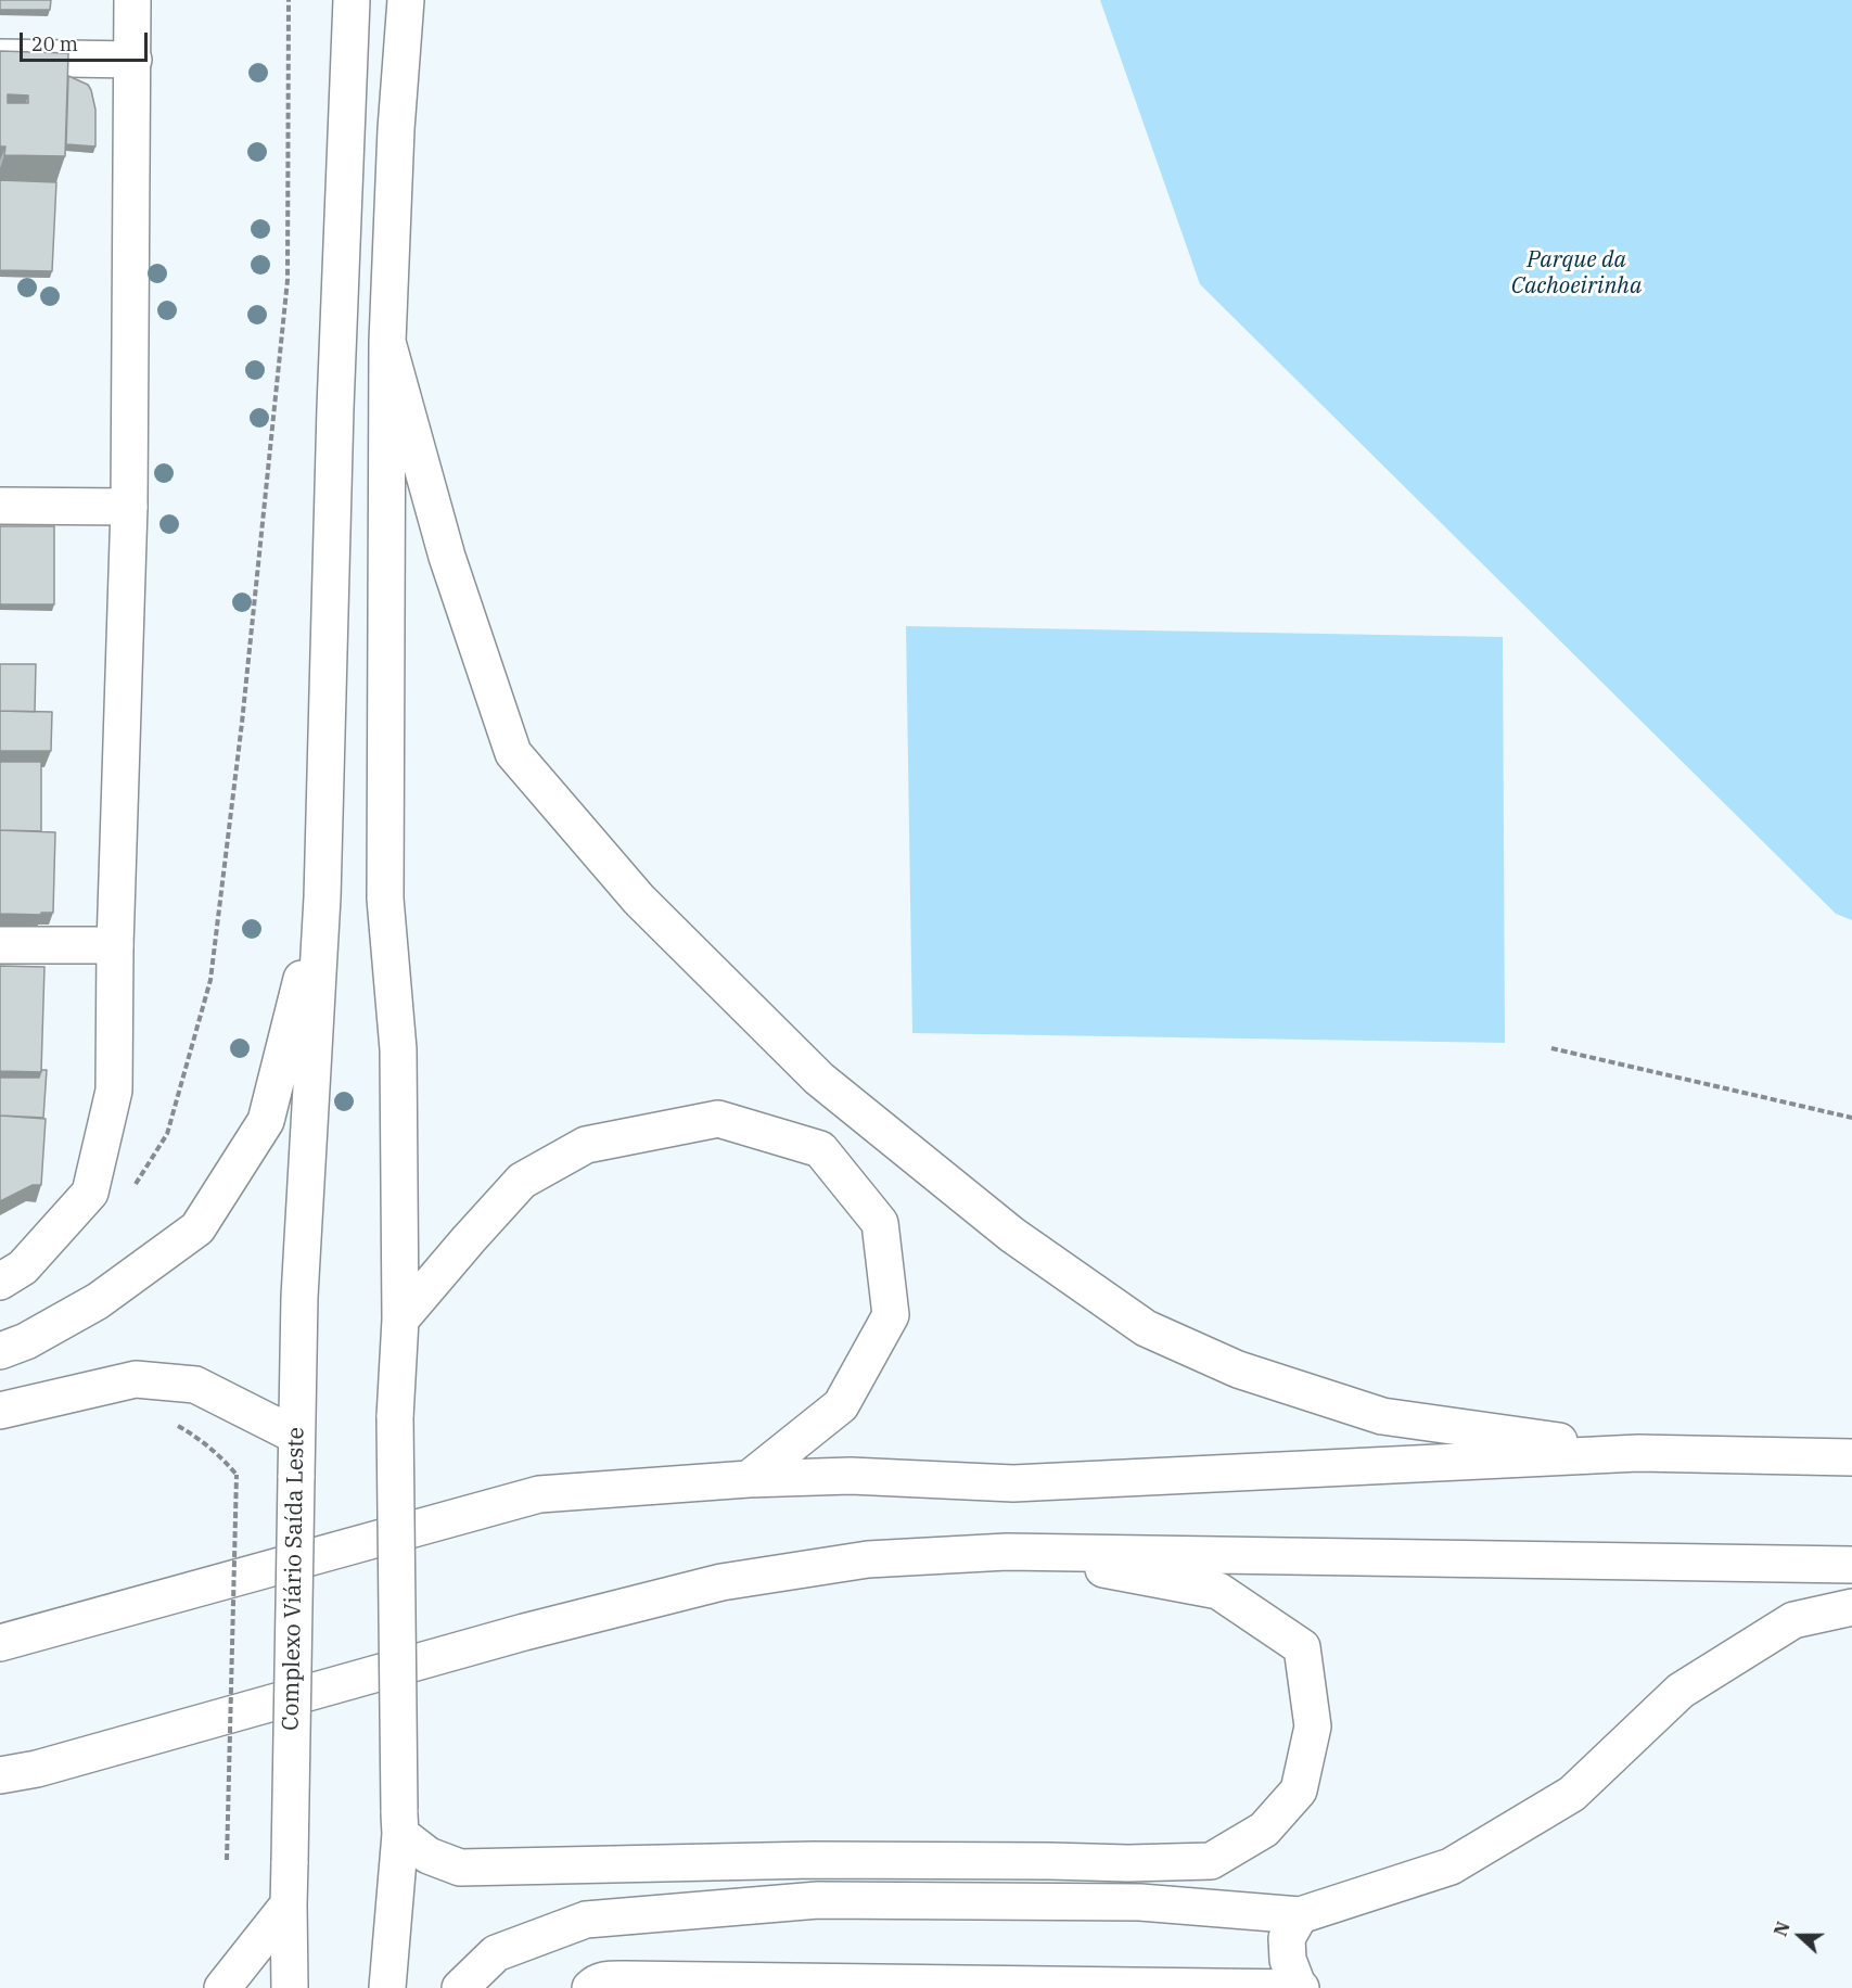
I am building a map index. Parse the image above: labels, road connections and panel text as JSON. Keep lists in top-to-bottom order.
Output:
{
  "streets": {
    "main road": ["Complexo Viário Saída Leste"]
  },
  "parks": ["Parque da Cachoeirinha"],
  "scale_bar": "20 m",
  "north": "left"
}
